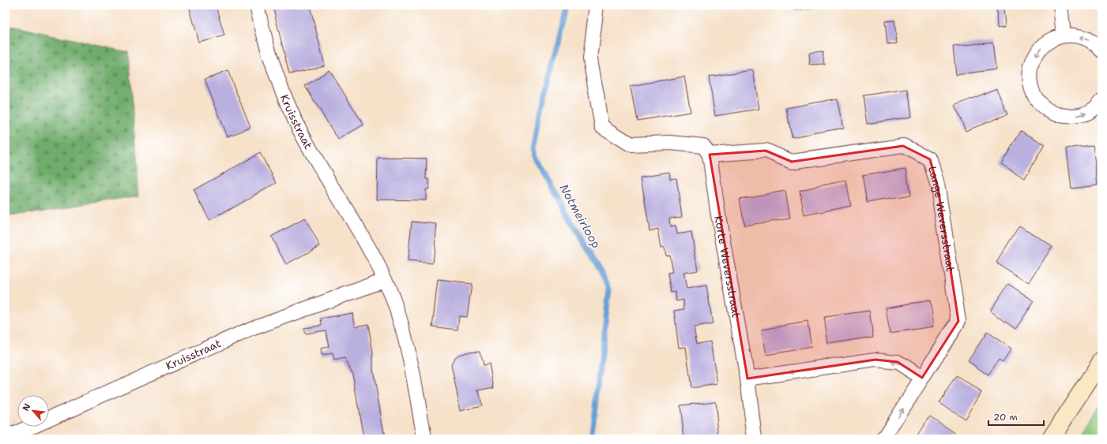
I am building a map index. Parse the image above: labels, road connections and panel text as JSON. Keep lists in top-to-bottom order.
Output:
{
  "streets": {
    "street": ["Kruisstraat", "Lange Weversstraat", "Korte Weversstraat"]
  },
  "crossings": [
    ["Lange Weversstraat", "Korte Weversstraat"]
  ],
  "water": ["Notmeirloop"],
  "scale_bar": "20 m",
  "north": "top left"
}
